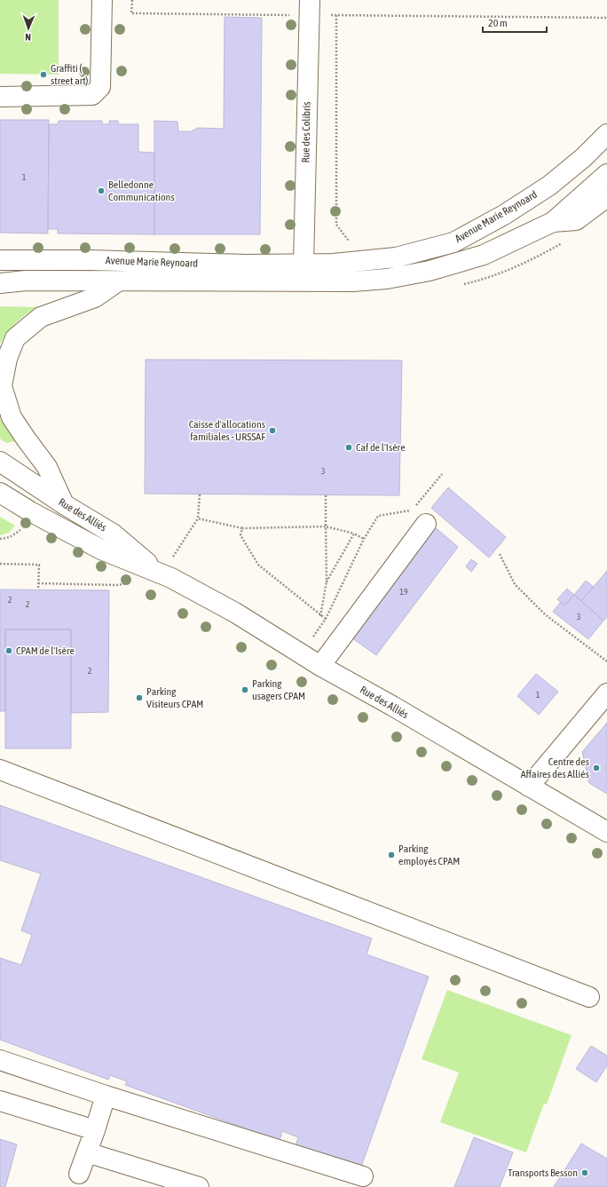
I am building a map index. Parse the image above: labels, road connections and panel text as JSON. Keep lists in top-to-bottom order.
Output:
{
  "streets": {
    "main road": ["Rue des Colibris", "Avenue Marie Reynoard", "Rue des Alliés"]
  },
  "crossings": [
    ["Rue des Colibris", "Avenue Marie Reynoard"]
  ],
  "places": [
    "Graffiti ( street art)",
    "Belledonne Communications",
    "Caisse d'allocations familiales - URSSAF",
    "Caf de l'Isère",
    "CPAM de l'Isère",
    "Parking usagers CPAM",
    "Parking Visiteurs CPAM",
    "Centre des Affaires des Alliés",
    "Parking employés CPAM",
    "Transports Besson"
  ],
  "house_numbers": [
    "1",
    "3",
    "19",
    "2",
    "2",
    "3",
    "2",
    "1"
  ],
  "scale_bar": "20 m",
  "north": "bottom"
}
